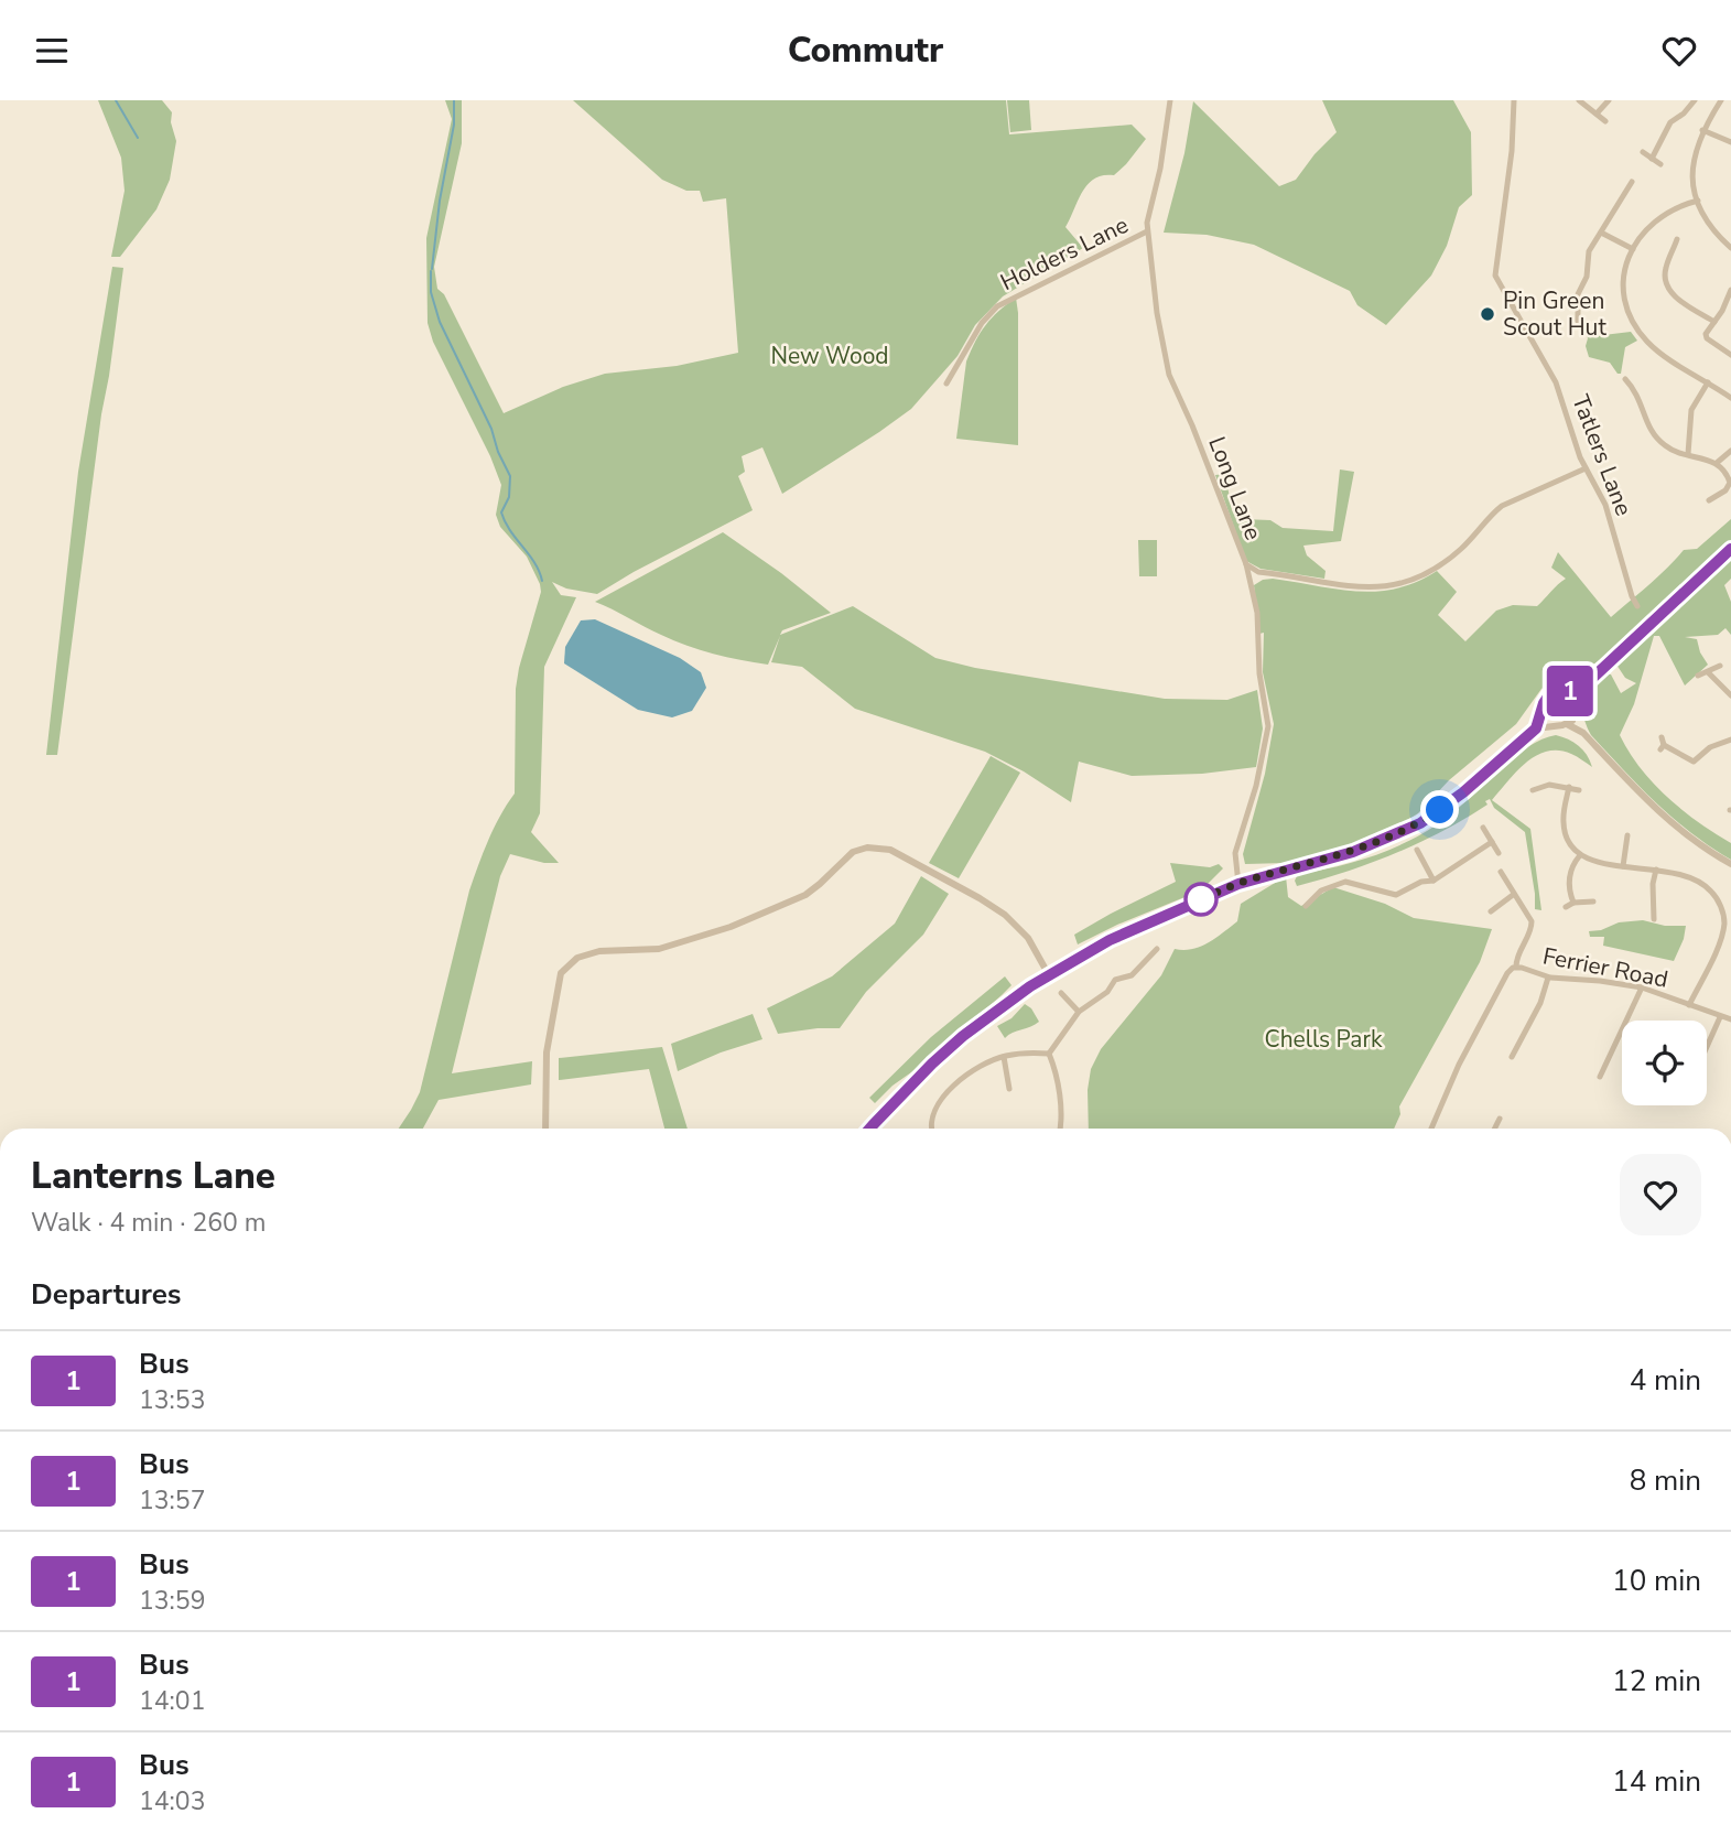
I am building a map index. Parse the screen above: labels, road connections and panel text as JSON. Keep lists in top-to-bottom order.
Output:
{
  "streets": {
    "street": [
      "Holders Lane",
      "Tatlers Lane",
      "Long Lane",
      "Ferrier Road"
    ]
  },
  "crossings": [
    ["Holders Lane", "Long Lane"],
    ["Tatlers Lane", "Long Lane"]
  ],
  "parks": ["New Wood", "Chells Park"],
  "places": ["Pin Green Scout Hut"],
  "lines": ["bus line 1"],
  "page": {
    "header": "Commutr",
    "on_map": "1",
    "heading": [
      ["Lanterns Lane", "Walk · 4 min · 260 m"],
      "Departures"
    ],
    "list": [
      {
        "mark": "1",
        "name": "Bus",
        "note": "13:53",
        "value": "4 min"
      },
      {
        "mark": "1",
        "name": "Bus",
        "note": "13:57",
        "value": "8 min"
      },
      {
        "mark": "1",
        "name": "Bus",
        "note": "13:59",
        "value": "10 min"
      },
      {
        "mark": "1",
        "name": "Bus",
        "note": "14:01",
        "value": "12 min"
      },
      {
        "mark": "1",
        "name": "Bus",
        "note": "14:03",
        "value": "14 min"
      }
    ]
  }
}
